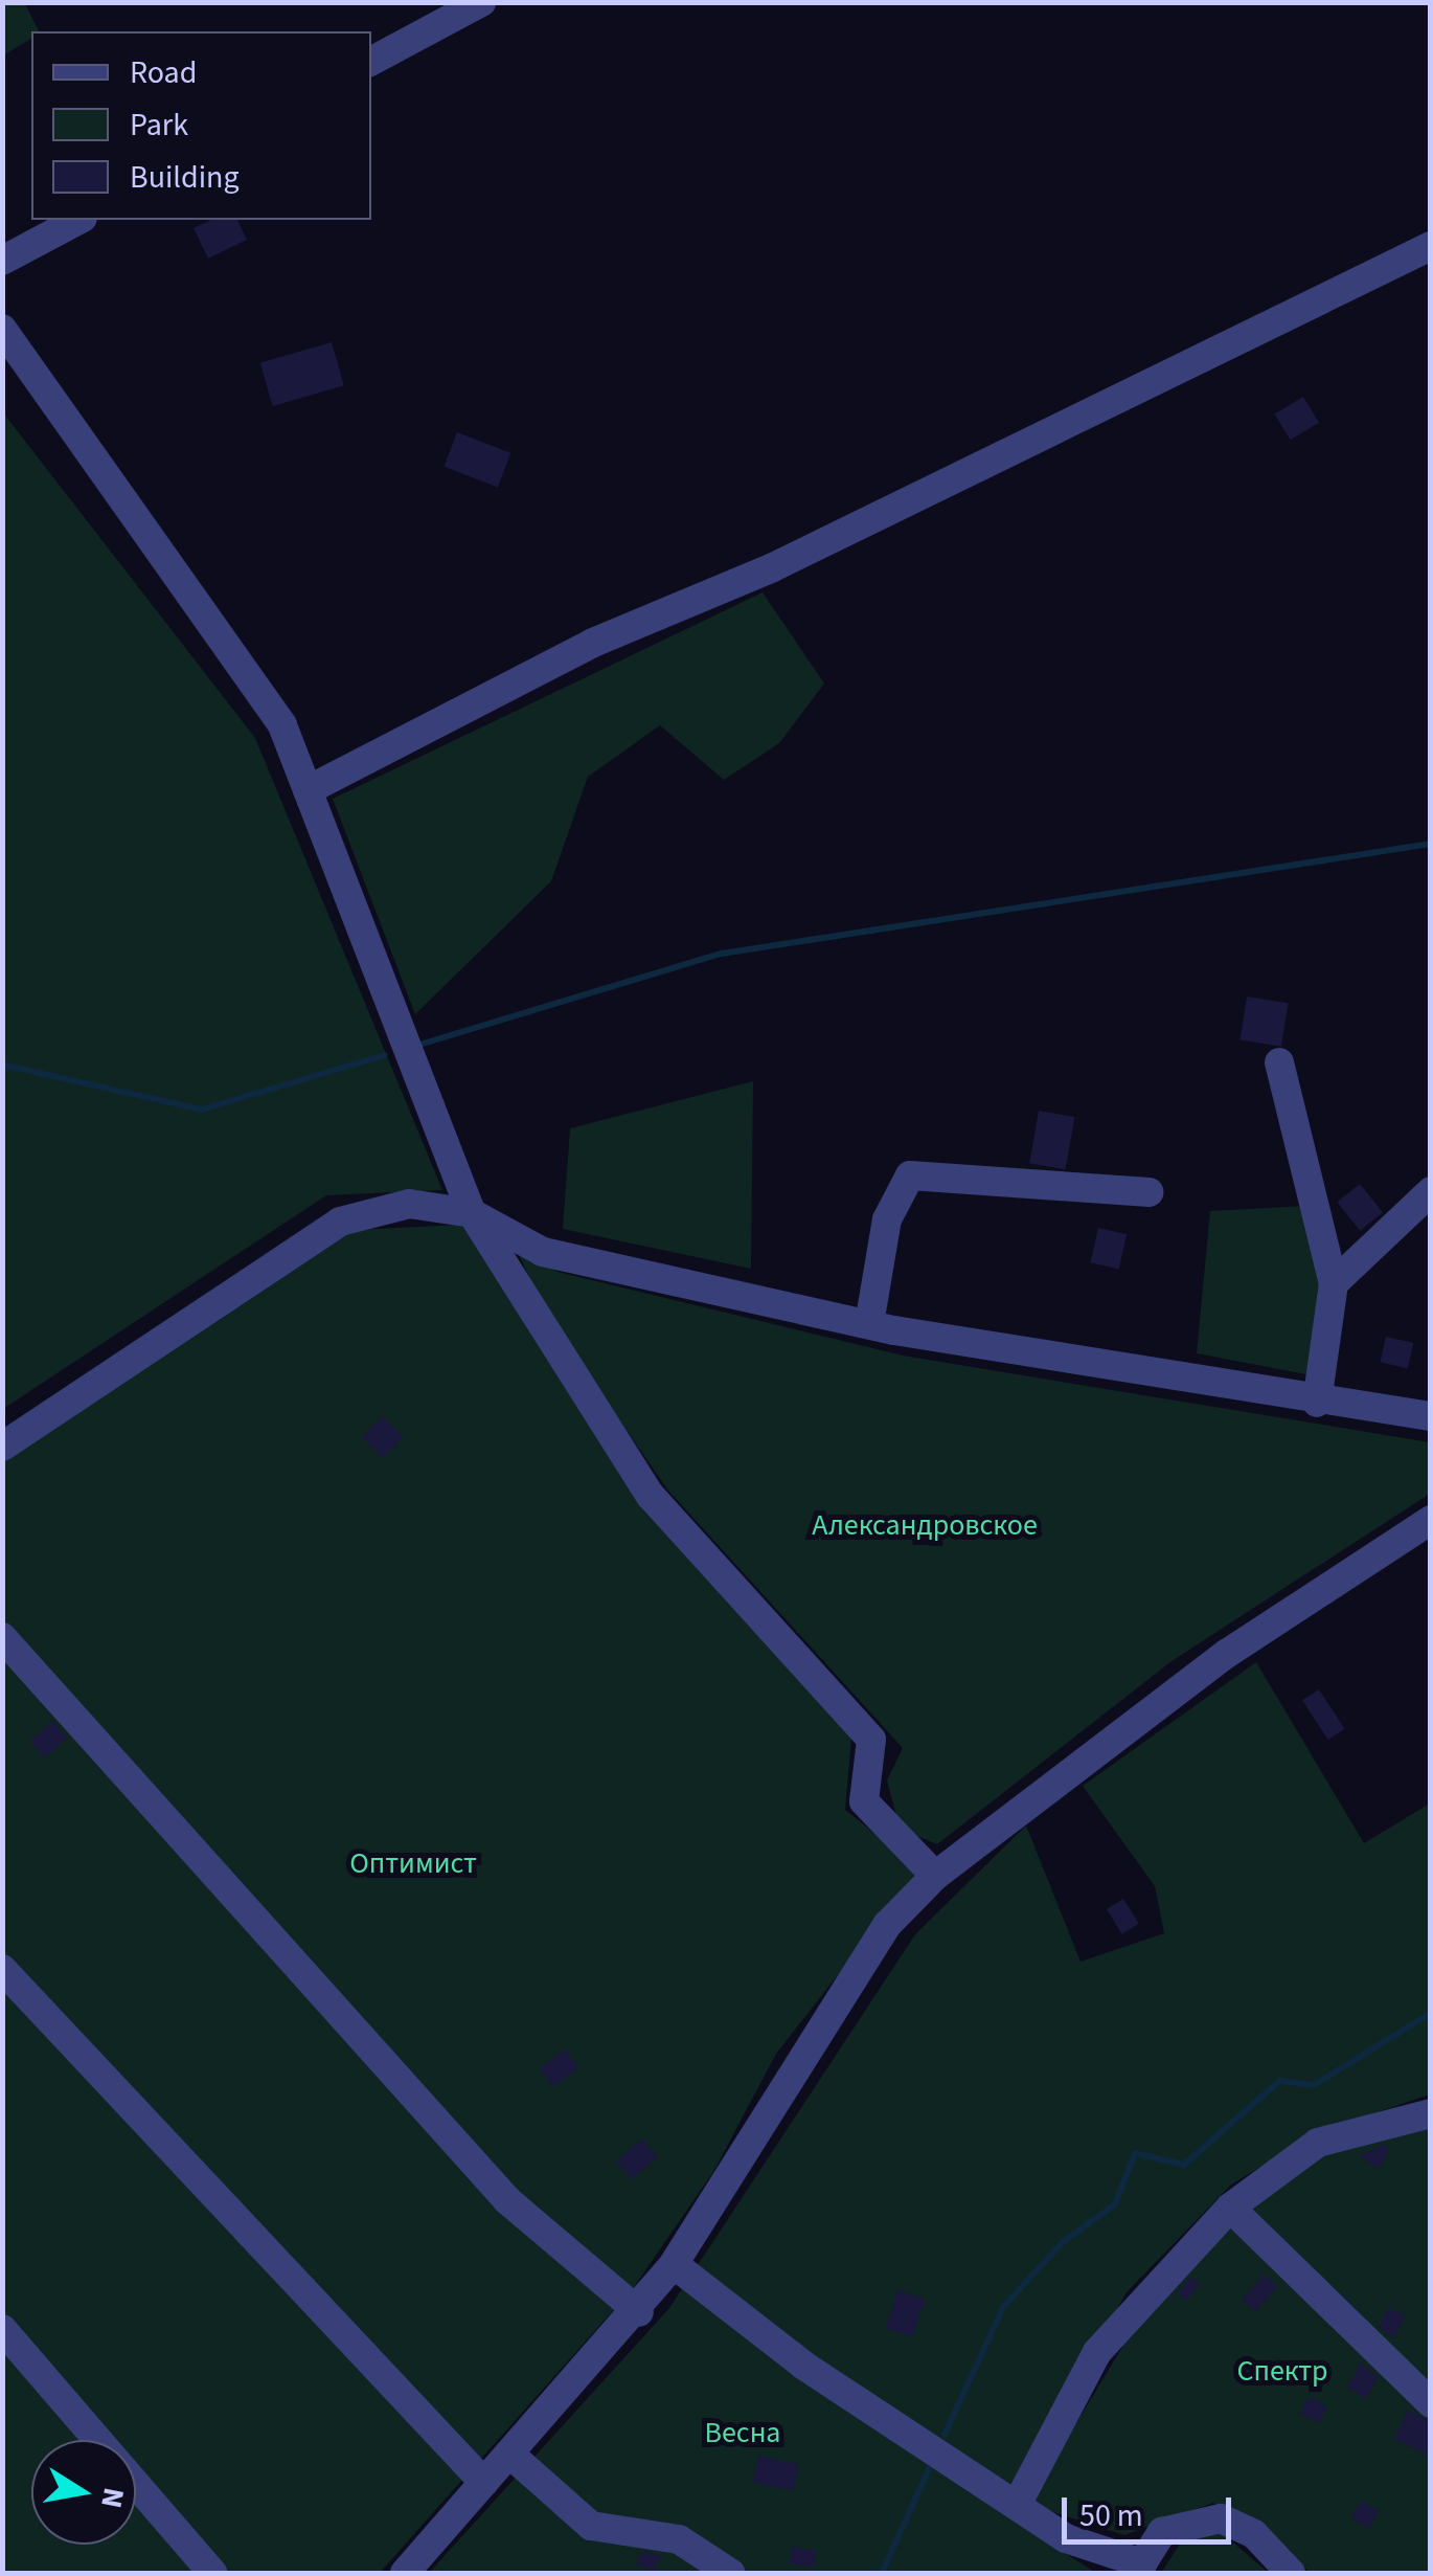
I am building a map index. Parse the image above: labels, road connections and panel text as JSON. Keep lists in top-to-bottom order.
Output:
{
  "parks": [
    "Александровское",
    "Оптимист",
    "Спектр",
    "Весна"
  ],
  "legend": ["Road", "Park", "Building"],
  "scale_bar": "50 m",
  "north": "right"
}
